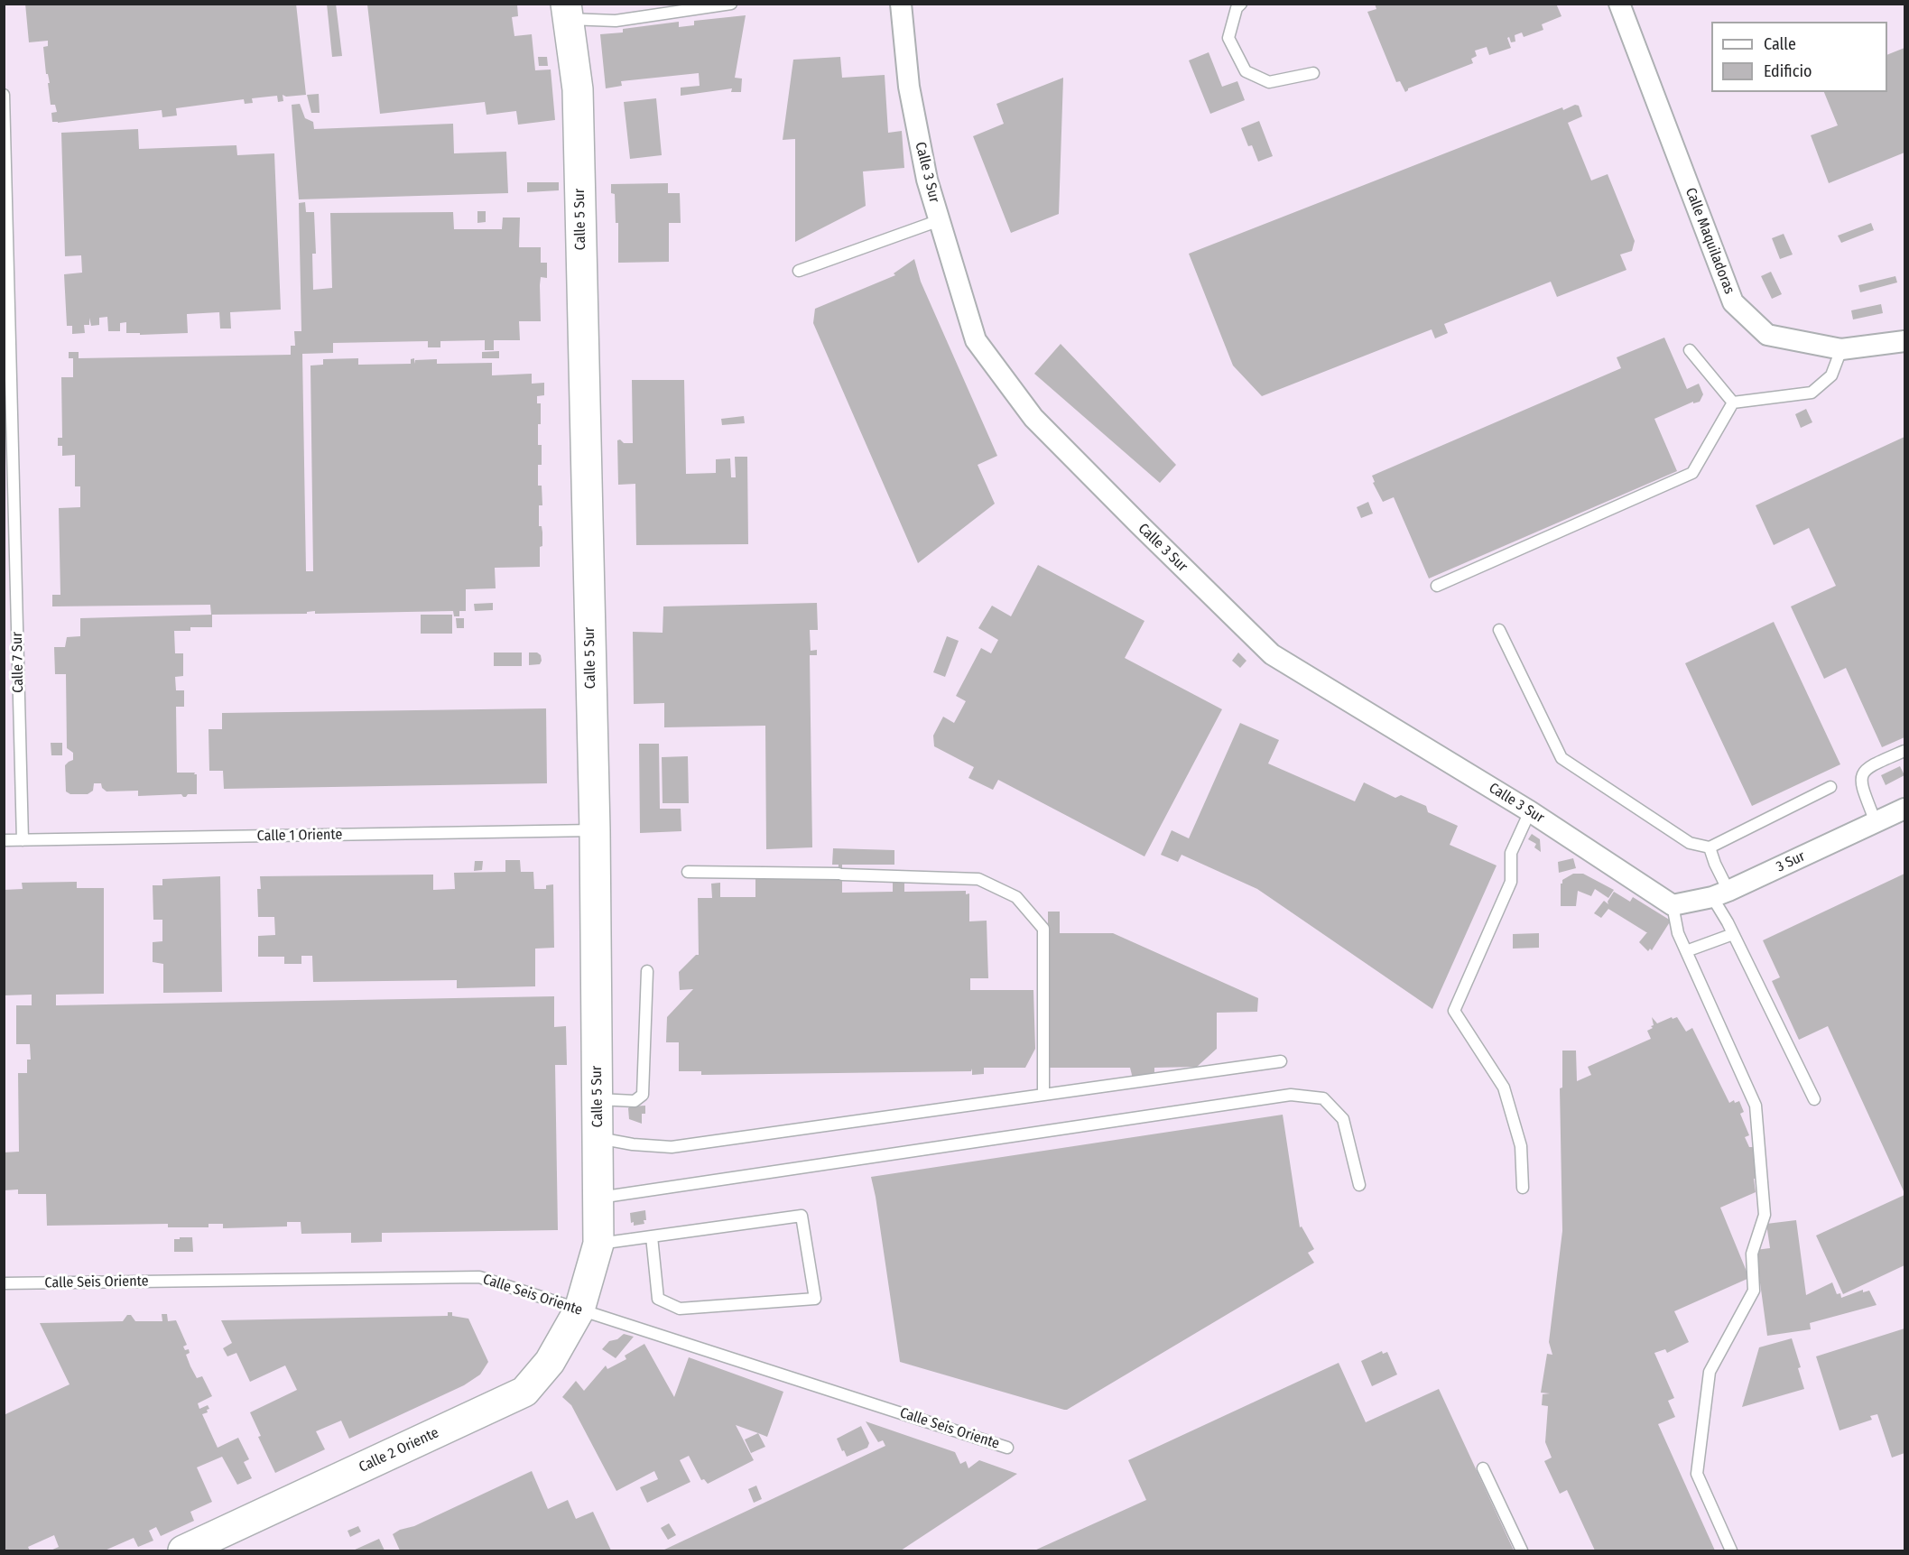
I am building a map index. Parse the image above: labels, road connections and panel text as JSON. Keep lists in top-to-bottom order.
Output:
{
  "streets": {
    "street": [
      "Calle 3 Sur",
      "Calle 5 Sur",
      "Calle Maquiladoras",
      "3 Sur",
      "Calle 2 Oriente"
    ],
    "lane": ["Calle 7 Sur", "Calle 1 Oriente", "Calle Seis Oriente"]
  },
  "crossings": [
    ["Calle 3 Sur", "3 Sur"],
    ["Calle 5 Sur", "Calle 1 Oriente"],
    ["Calle 5 Sur", "Calle Seis Oriente"],
    ["Calle 5 Sur", "Calle 2 Oriente"],
    ["Calle 7 Sur", "Calle 1 Oriente"],
    ["Calle Seis Oriente", "Calle 2 Oriente"]
  ],
  "legend": ["Calle", "Edificio"]
}
